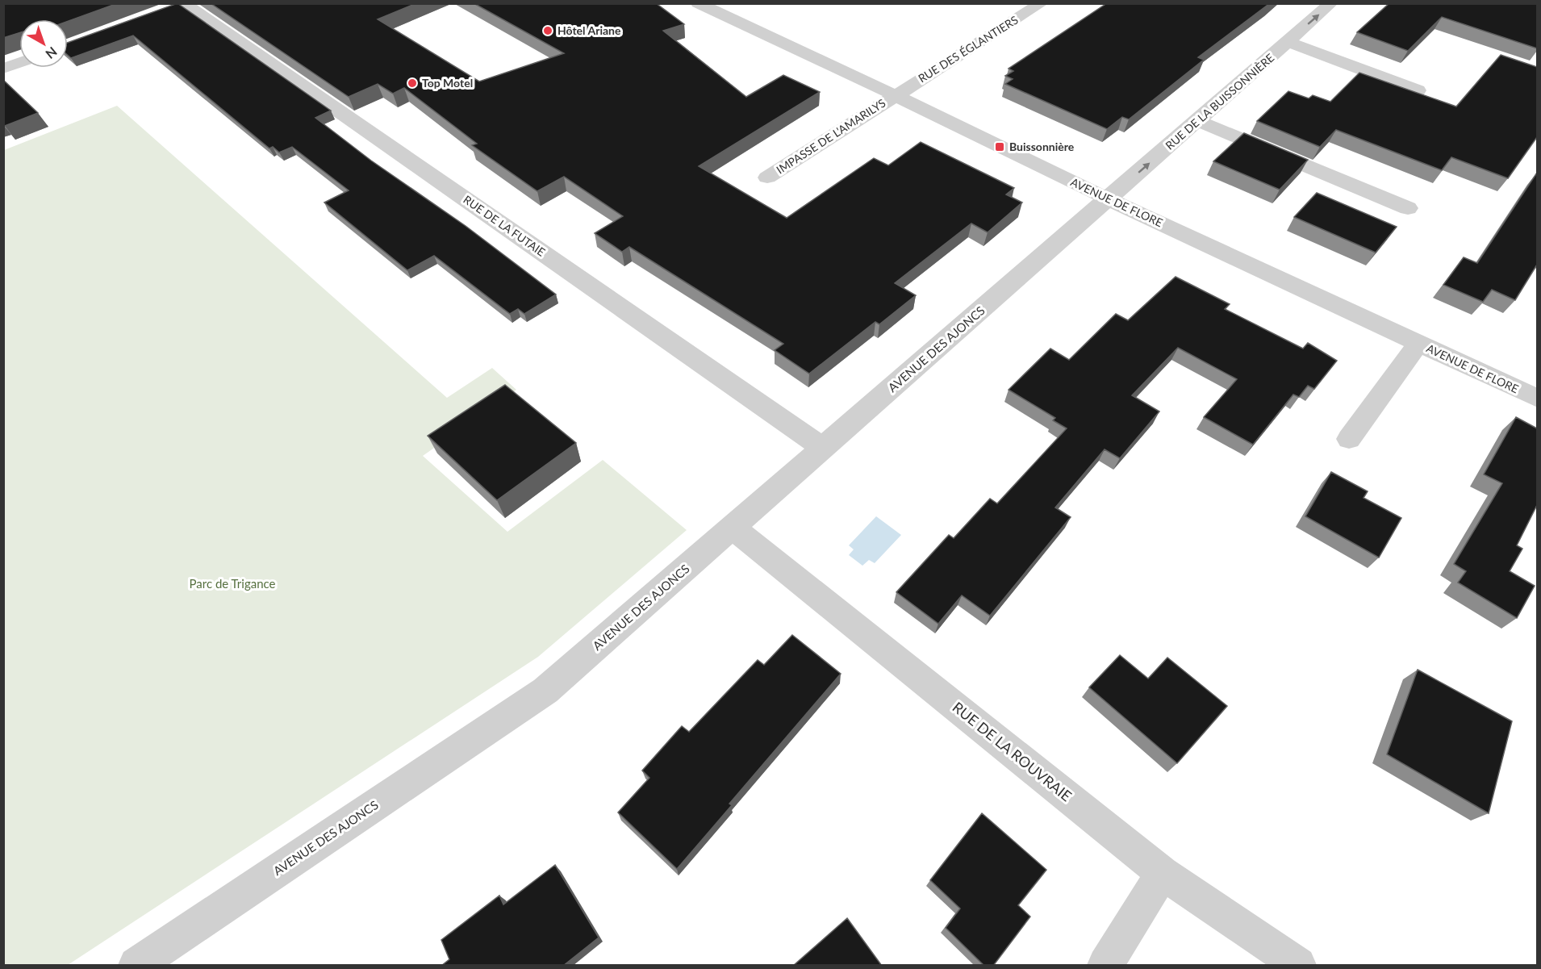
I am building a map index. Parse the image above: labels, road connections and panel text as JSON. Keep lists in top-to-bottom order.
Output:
{
  "streets": {
    "street": [
      "RUE DES ÉGLANTIERS",
      "RUE DE LA BUISSONNIÈRE",
      "IMPASSE DE L'AMARILYS",
      "AVENUE DE FLORE",
      "RUE DE LA FUTAIE",
      "AVENUE DES AJONCS",
      "RUE DE LA ROUVRAIE"
    ]
  },
  "crossings": [
    ["RUE DES ÉGLANTIERS", "IMPASSE DE L'AMARILYS"],
    ["RUE DES ÉGLANTIERS", "AVENUE DE FLORE"],
    ["RUE DE LA BUISSONNIÈRE", "AVENUE DE FLORE"],
    ["RUE DE LA BUISSONNIÈRE", "AVENUE DES AJONCS"],
    ["IMPASSE DE L'AMARILYS", "AVENUE DE FLORE"],
    ["AVENUE DE FLORE", "AVENUE DES AJONCS"],
    ["RUE DE LA FUTAIE", "AVENUE DES AJONCS"],
    ["AVENUE DES AJONCS", "RUE DE LA ROUVRAIE"]
  ],
  "one_way": ["RUE DE LA BUISSONNIÈRE"],
  "parks": ["Parc de Trigance"],
  "places": {
    "other": ["Hôtel Ariane", "Top Motel"],
    "transit": ["Buissonnière"]
  },
  "north": "bottom right"
}
